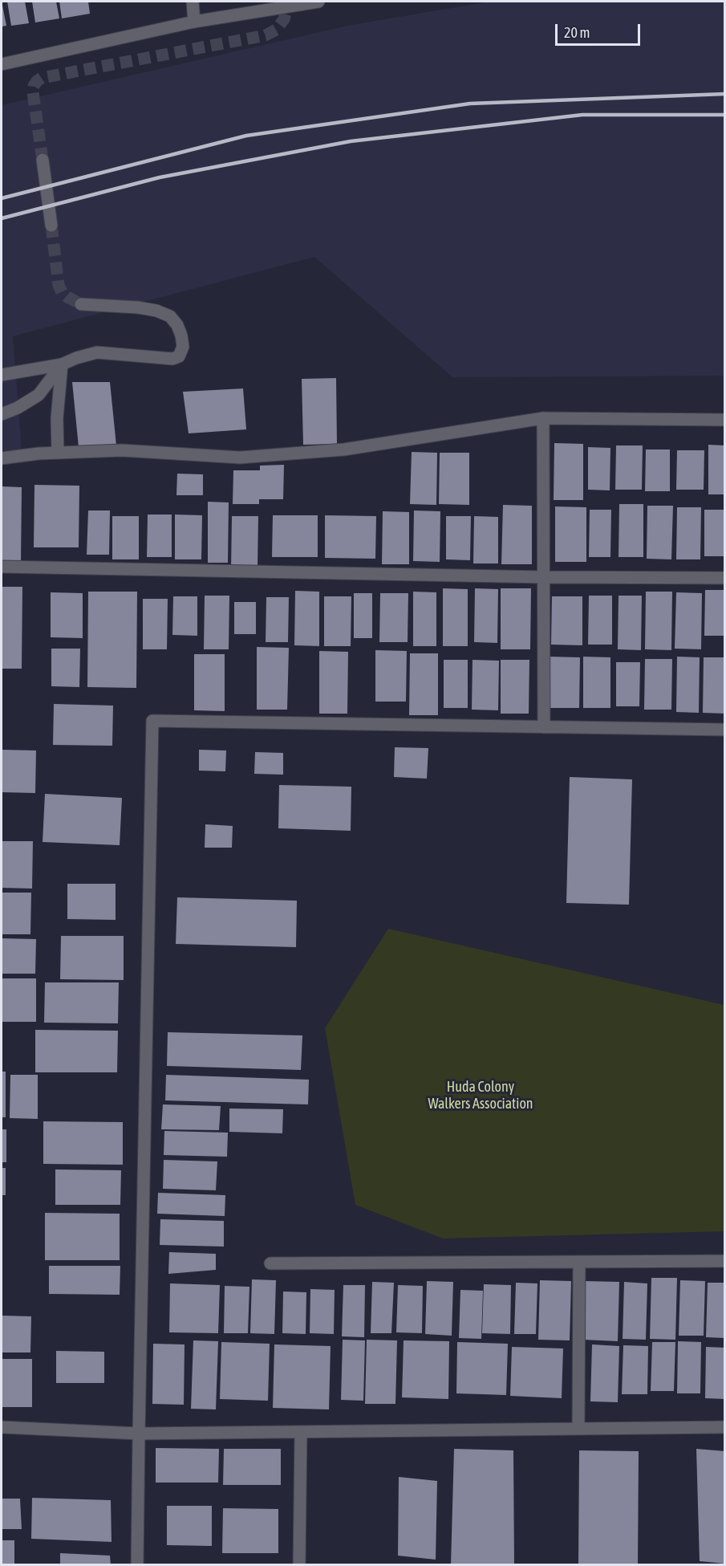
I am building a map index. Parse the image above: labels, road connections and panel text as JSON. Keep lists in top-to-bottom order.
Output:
{
  "parks": ["Huda Colony Walkers Association"],
  "scale_bar": "20 m"
}
